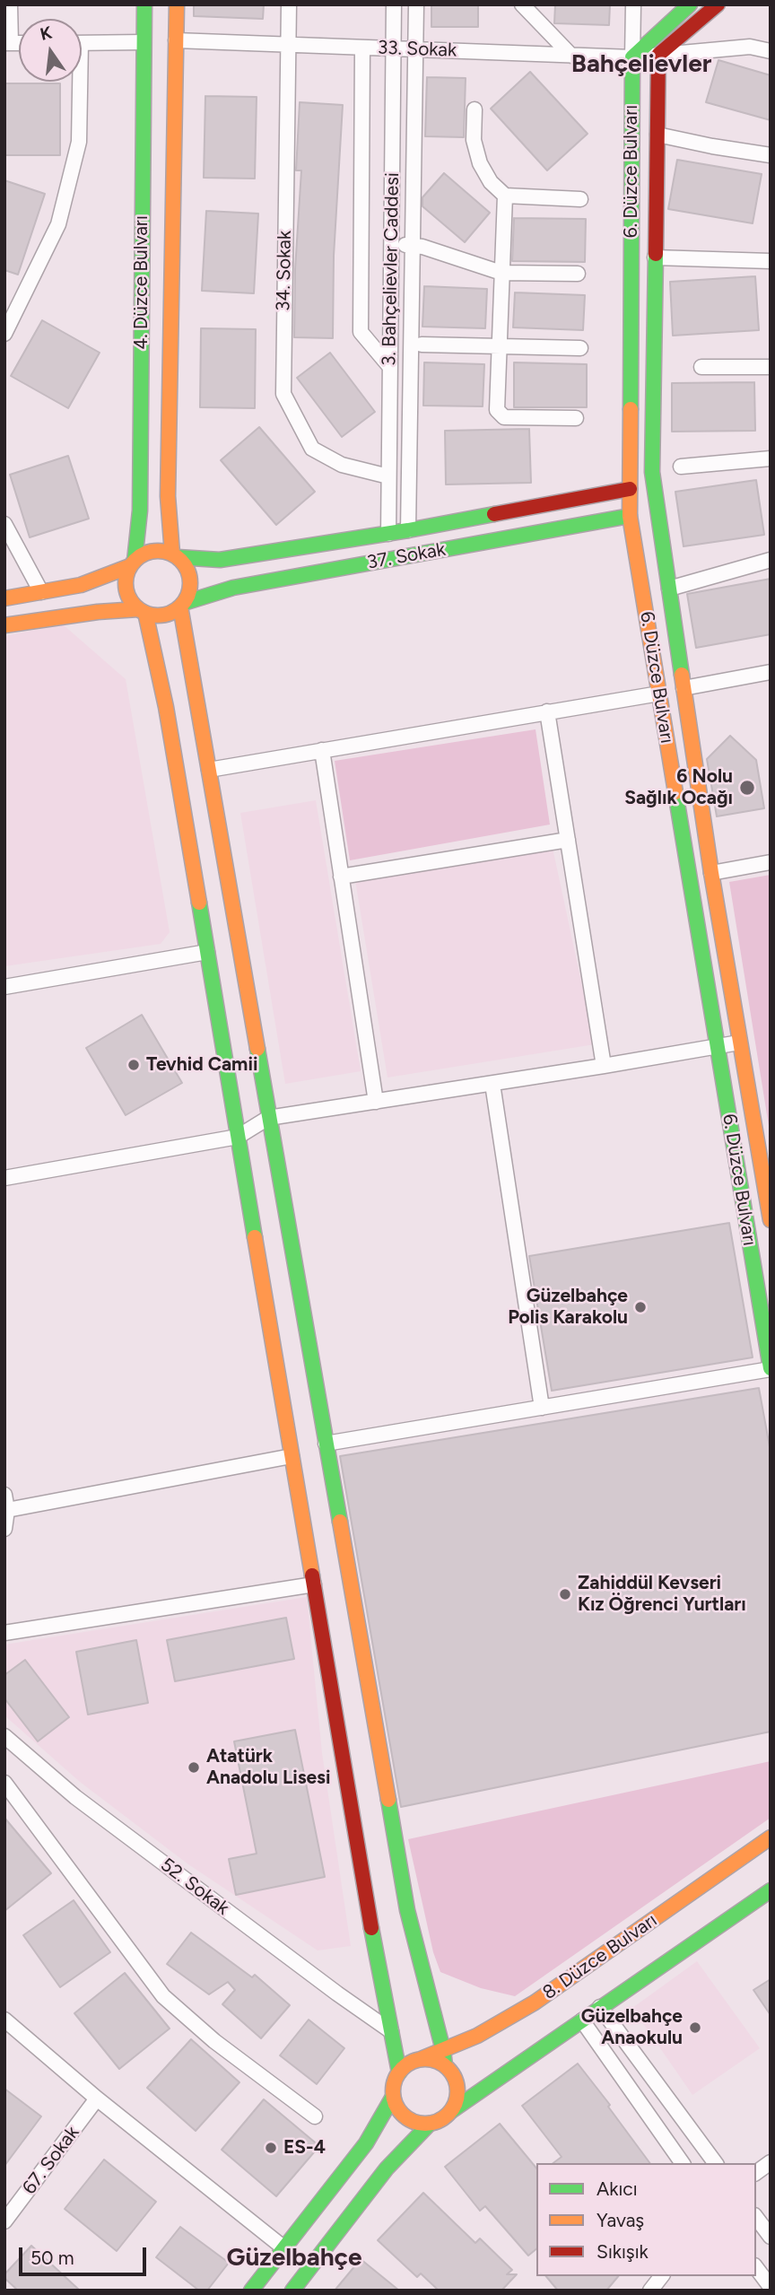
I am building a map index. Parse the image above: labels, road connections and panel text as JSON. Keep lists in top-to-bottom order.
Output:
{
  "streets": {
    "main road": [
      "6. Düzce Bulvarı",
      "4. Düzce Bulvarı",
      "37. Sokak",
      "8. Düzce Bulvarı"
    ],
    "street": [
      "33. Sokak",
      "3. Bahçelievler Caddesi",
      "34. Sokak",
      "52. Sokak",
      "67. Sokak"
    ]
  },
  "crossings": [
    ["33. Sokak", "6. Düzce Bulvarı"],
    ["33. Sokak", "3. Bahçelievler Caddesi"],
    ["33. Sokak", "34. Sokak"],
    ["33. Sokak", "4. Düzce Bulvarı"],
    ["6. Düzce Bulvarı", "37. Sokak"],
    ["3. Bahçelievler Caddesi", "34. Sokak"],
    ["4. Düzce Bulvarı", "37. Sokak"]
  ],
  "districts": ["Bahçelievler", "Güzelbahçe"],
  "places": [
    "6 Nolu Sağlık Ocağı",
    "Tevhid Camii",
    "Güzelbahçe Polis Karakolu",
    "Zahiddül Kevseri Kız Öğrenci Yurtları",
    "Atatürk Anadolu Lisesi",
    "Güzelbahçe Anaokulu",
    "ES-4"
  ],
  "legend": ["Akıcı", "Yavaş", "Sıkışık"],
  "scale_bar": "50 m",
  "north": "top"
}
